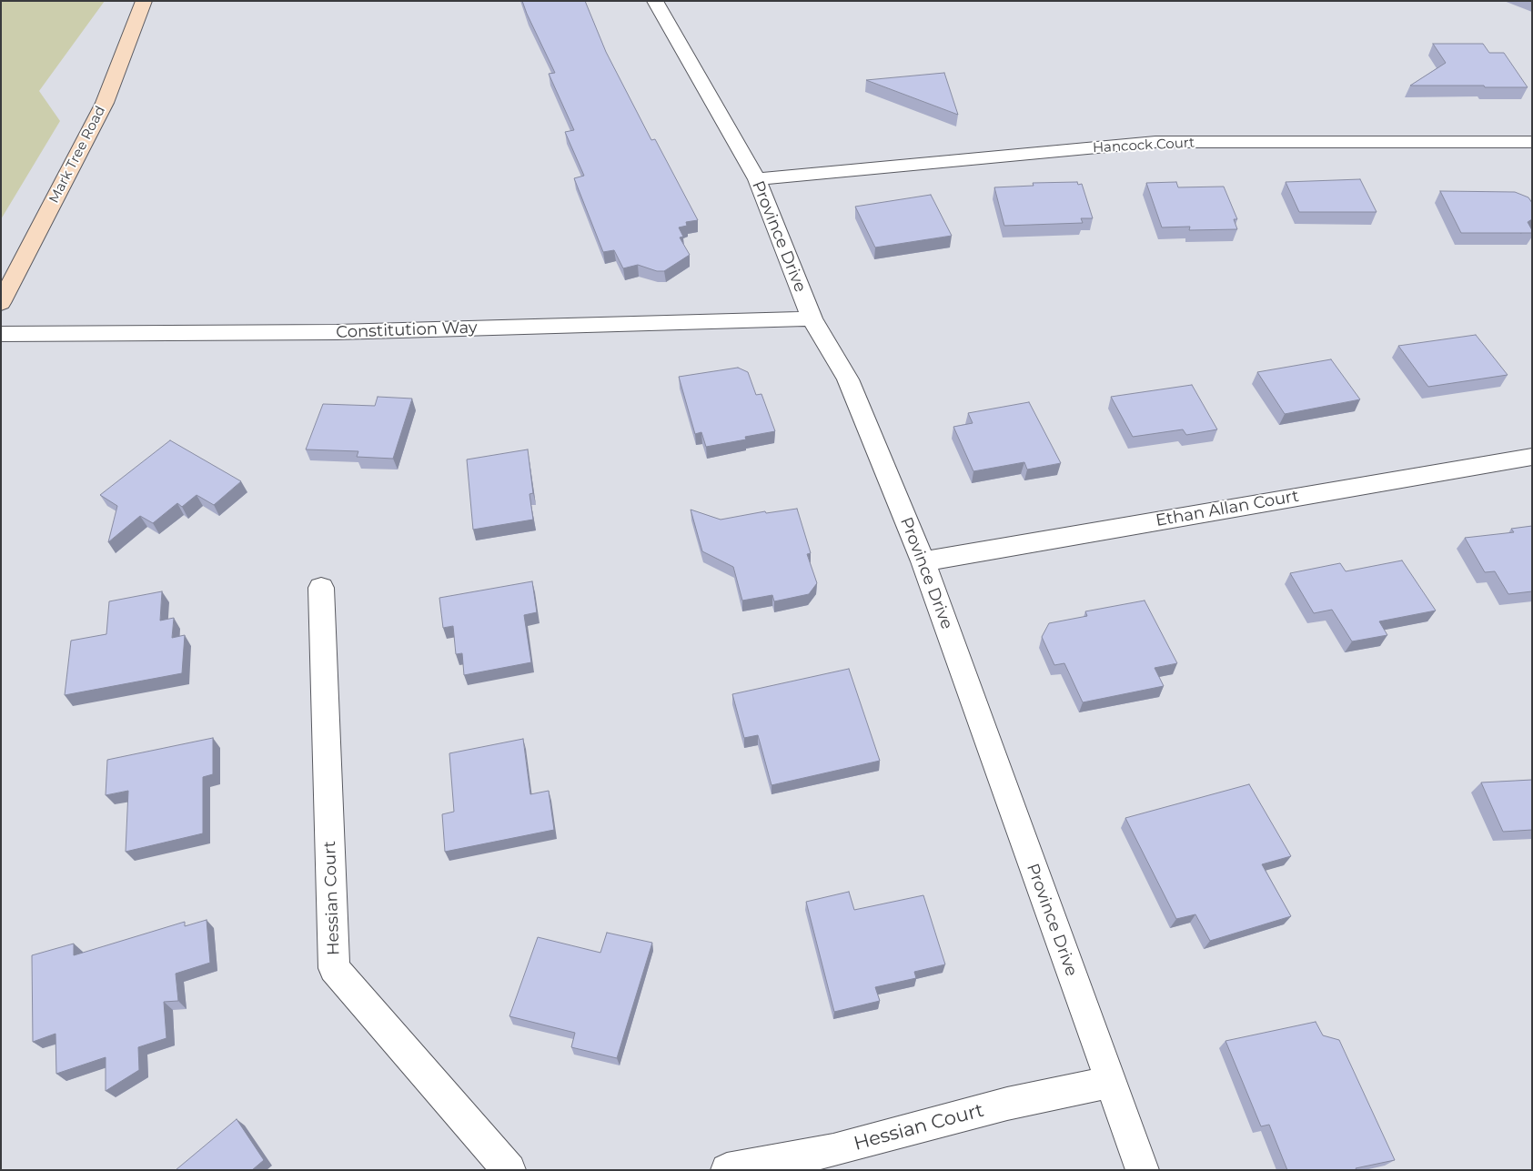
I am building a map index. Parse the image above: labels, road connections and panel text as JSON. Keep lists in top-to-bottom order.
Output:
{
  "streets": {
    "main road": ["Mark Tree Road"],
    "street": [
      "Hancock Court",
      "Province Drive",
      "Constitution Way",
      "Ethan Allan Court",
      "Hessian Court"
    ]
  },
  "crossings": [
    ["Hancock Court", "Province Drive"],
    ["Province Drive", "Constitution Way"],
    ["Province Drive", "Ethan Allan Court"],
    ["Province Drive", "Hessian Court"]
  ]
}
